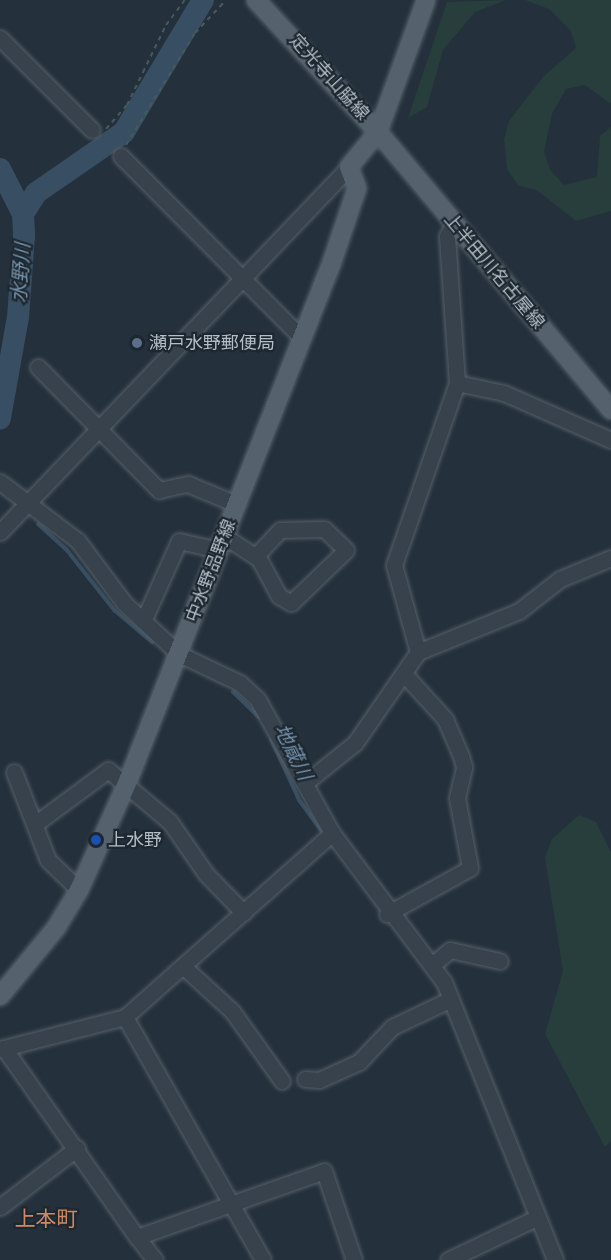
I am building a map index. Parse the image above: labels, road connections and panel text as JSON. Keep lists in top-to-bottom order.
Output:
{
  "streets": {
    "main road": ["定光寺山脇線", "上半田川名古屋線", "中水野品野線"]
  },
  "crossings": [
    ["定光寺山脇線", "上半田川名古屋線"]
  ],
  "districts": ["上本町"],
  "water": ["水野川", "地蔵川"],
  "places": ["瀬戸水野郵便局", "上水野"]
}
